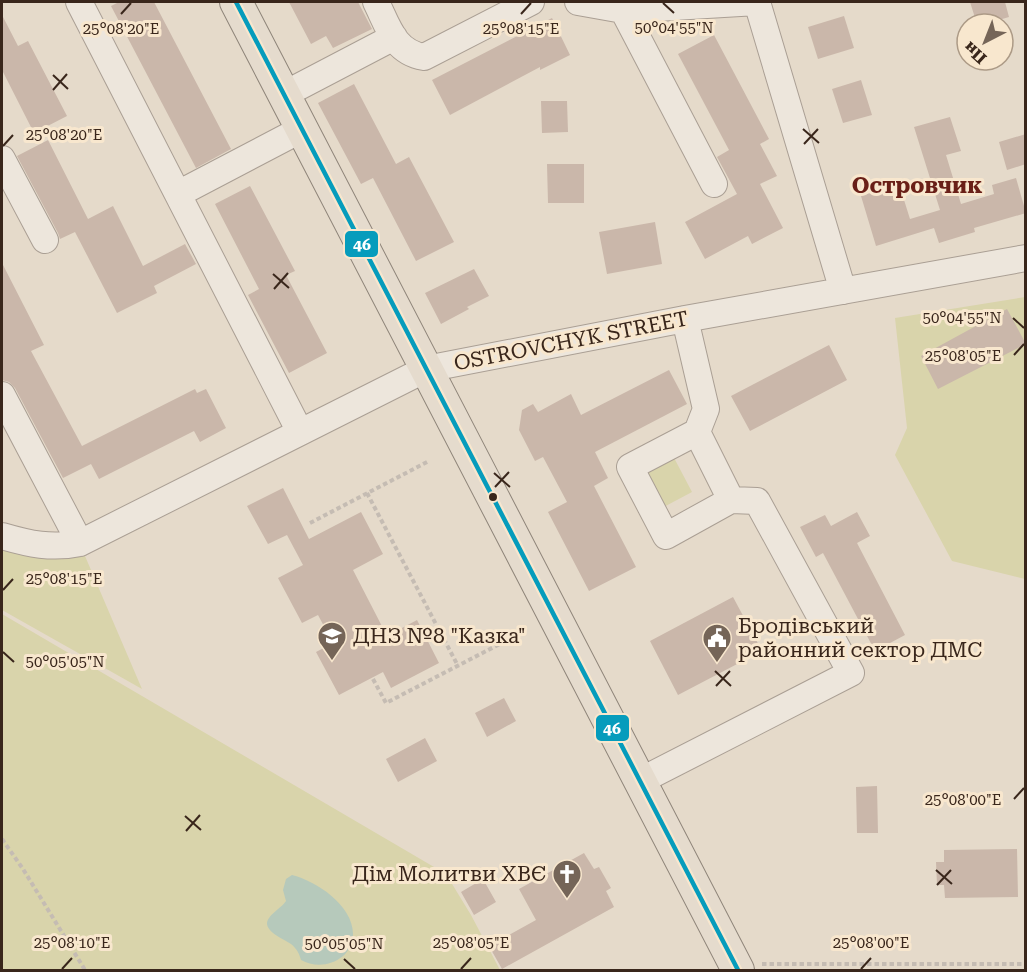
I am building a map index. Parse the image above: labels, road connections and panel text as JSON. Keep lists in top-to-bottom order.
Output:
{
  "streets": {
    "street": ["OSTROVCHYK STREET"]
  },
  "districts": ["Островчик"],
  "places": {
    "school or university": ["ДНЗ №8 \"Казка\""],
    "public building": ["Бродівський районний сектор ДМС"],
    "church": ["Дім Молитви ХВЄ"]
  },
  "lines": ["transit line 46"],
  "north": "bottom left",
  "coordinates": [
    "50°04'55\"N",
    "25°08'20\"E",
    "25°08'15\"E",
    "25°08'05\"E",
    "50°05'05\"N",
    "25°08'00\"E",
    "25°08'10\"E"
  ]
}
